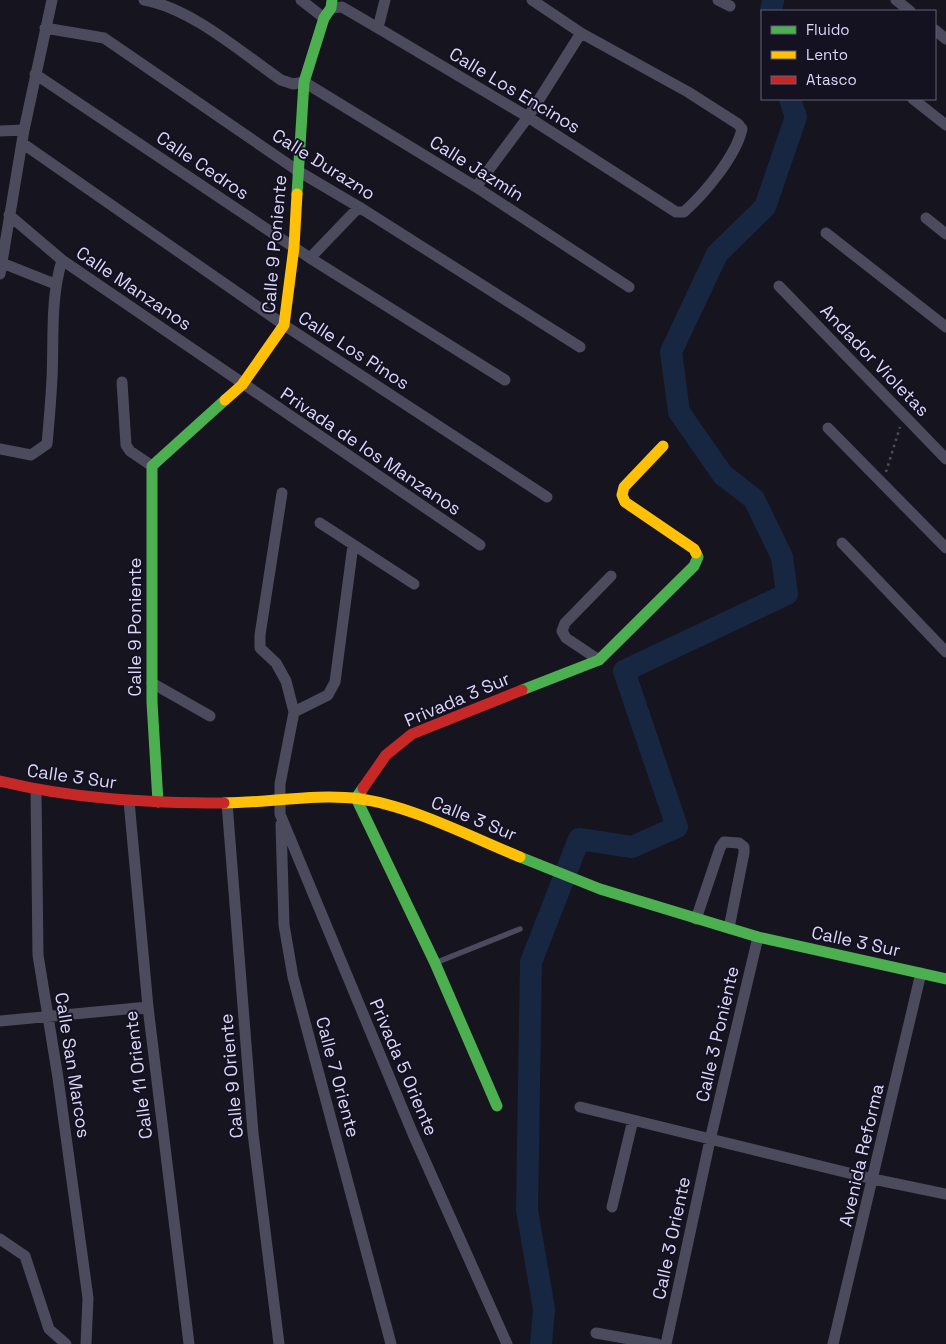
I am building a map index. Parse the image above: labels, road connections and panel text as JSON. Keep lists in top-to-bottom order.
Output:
{
  "streets": {
    "street": [
      "Calle Los Encinos",
      "Calle Durazno",
      "Calle Cedros",
      "Calle Jazmín",
      "Calle 9 Poniente",
      "Calle Manzanos",
      "Calle Los Pinos",
      "Andador Violetas",
      "Privada de los Manzanos",
      "Privada 3 Sur",
      "Calle 3 Sur",
      "Calle 3 Poniente",
      "Calle San Marcos",
      "Privada 5 Oriente",
      "Calle 11 Oriente",
      "Calle 9 Oriente",
      "Calle 7 Oriente",
      "Avenida Reforma",
      "Calle 3 Oriente"
    ]
  },
  "crossings": [
    ["Calle Los Encinos", "Calle 9 Poniente"],
    ["Calle Durazno", "Calle 9 Poniente"],
    ["Calle Cedros", "Calle 9 Poniente"],
    ["Calle Jazmín", "Calle 9 Poniente"],
    ["Calle 9 Poniente", "Calle Manzanos"],
    ["Calle 9 Poniente", "Calle Los Pinos"],
    ["Calle 9 Poniente", "Privada de los Manzanos"],
    ["Calle 9 Poniente", "Calle 3 Sur"],
    ["Calle Manzanos", "Privada de los Manzanos"],
    ["Privada 3 Sur", "Calle 3 Sur"],
    ["Calle 3 Sur", "Calle 3 Poniente"],
    ["Calle 3 Sur", "Calle San Marcos"],
    ["Calle 3 Sur", "Privada 5 Oriente"],
    ["Calle 3 Sur", "Calle 11 Oriente"],
    ["Calle 3 Sur", "Calle 9 Oriente"],
    ["Calle 3 Sur", "Avenida Reforma"],
    ["Calle 3 Poniente", "Calle 3 Oriente"],
    ["Privada 5 Oriente", "Calle 7 Oriente"]
  ],
  "legend": ["Fluido", "Lento", "Atasco"]
}
